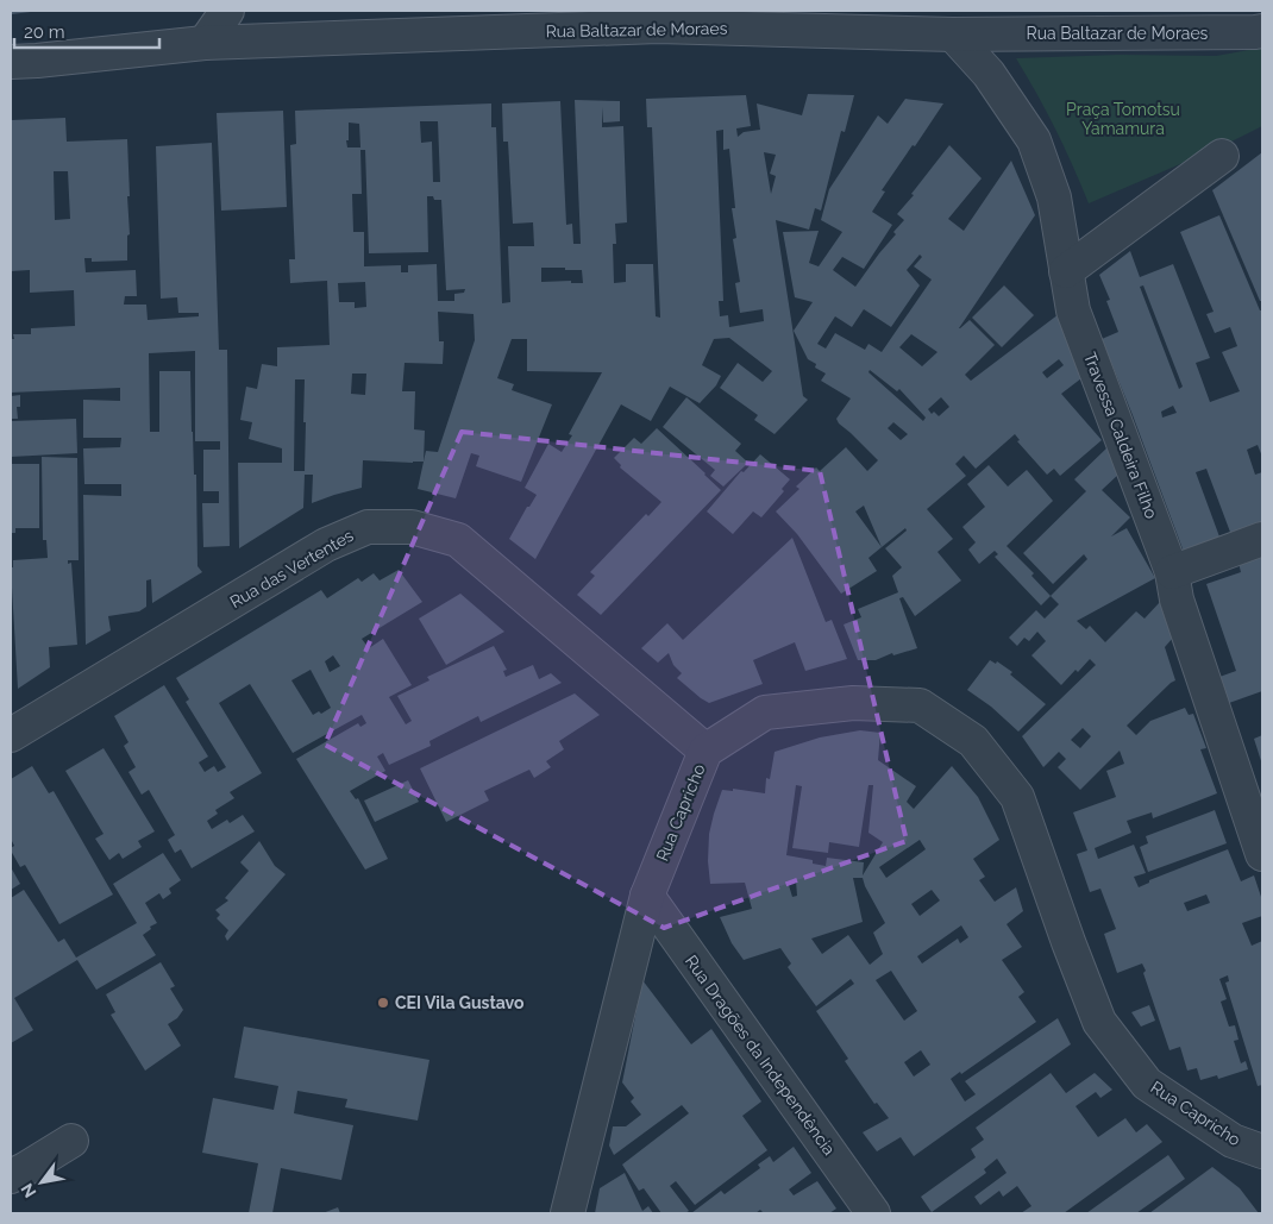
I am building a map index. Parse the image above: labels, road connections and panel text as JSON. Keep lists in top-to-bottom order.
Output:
{
  "streets": {
    "street": [
      "Rua Baltazar de Moraes",
      "Travessa Caldeira Filho",
      "Rua das Vertentes",
      "Rua Capricho",
      "Rua Dragões da Independência"
    ]
  },
  "crossings": [
    ["Rua Baltazar de Moraes", "Travessa Caldeira Filho"],
    ["Rua das Vertentes", "Rua Capricho"],
    ["Rua Capricho", "Rua Dragões da Independência"]
  ],
  "parks": ["Praça Tomotsu Yamamura"],
  "places": ["CEI Vila Gustavo"],
  "scale_bar": "20 m",
  "north": "bottom left"
}
